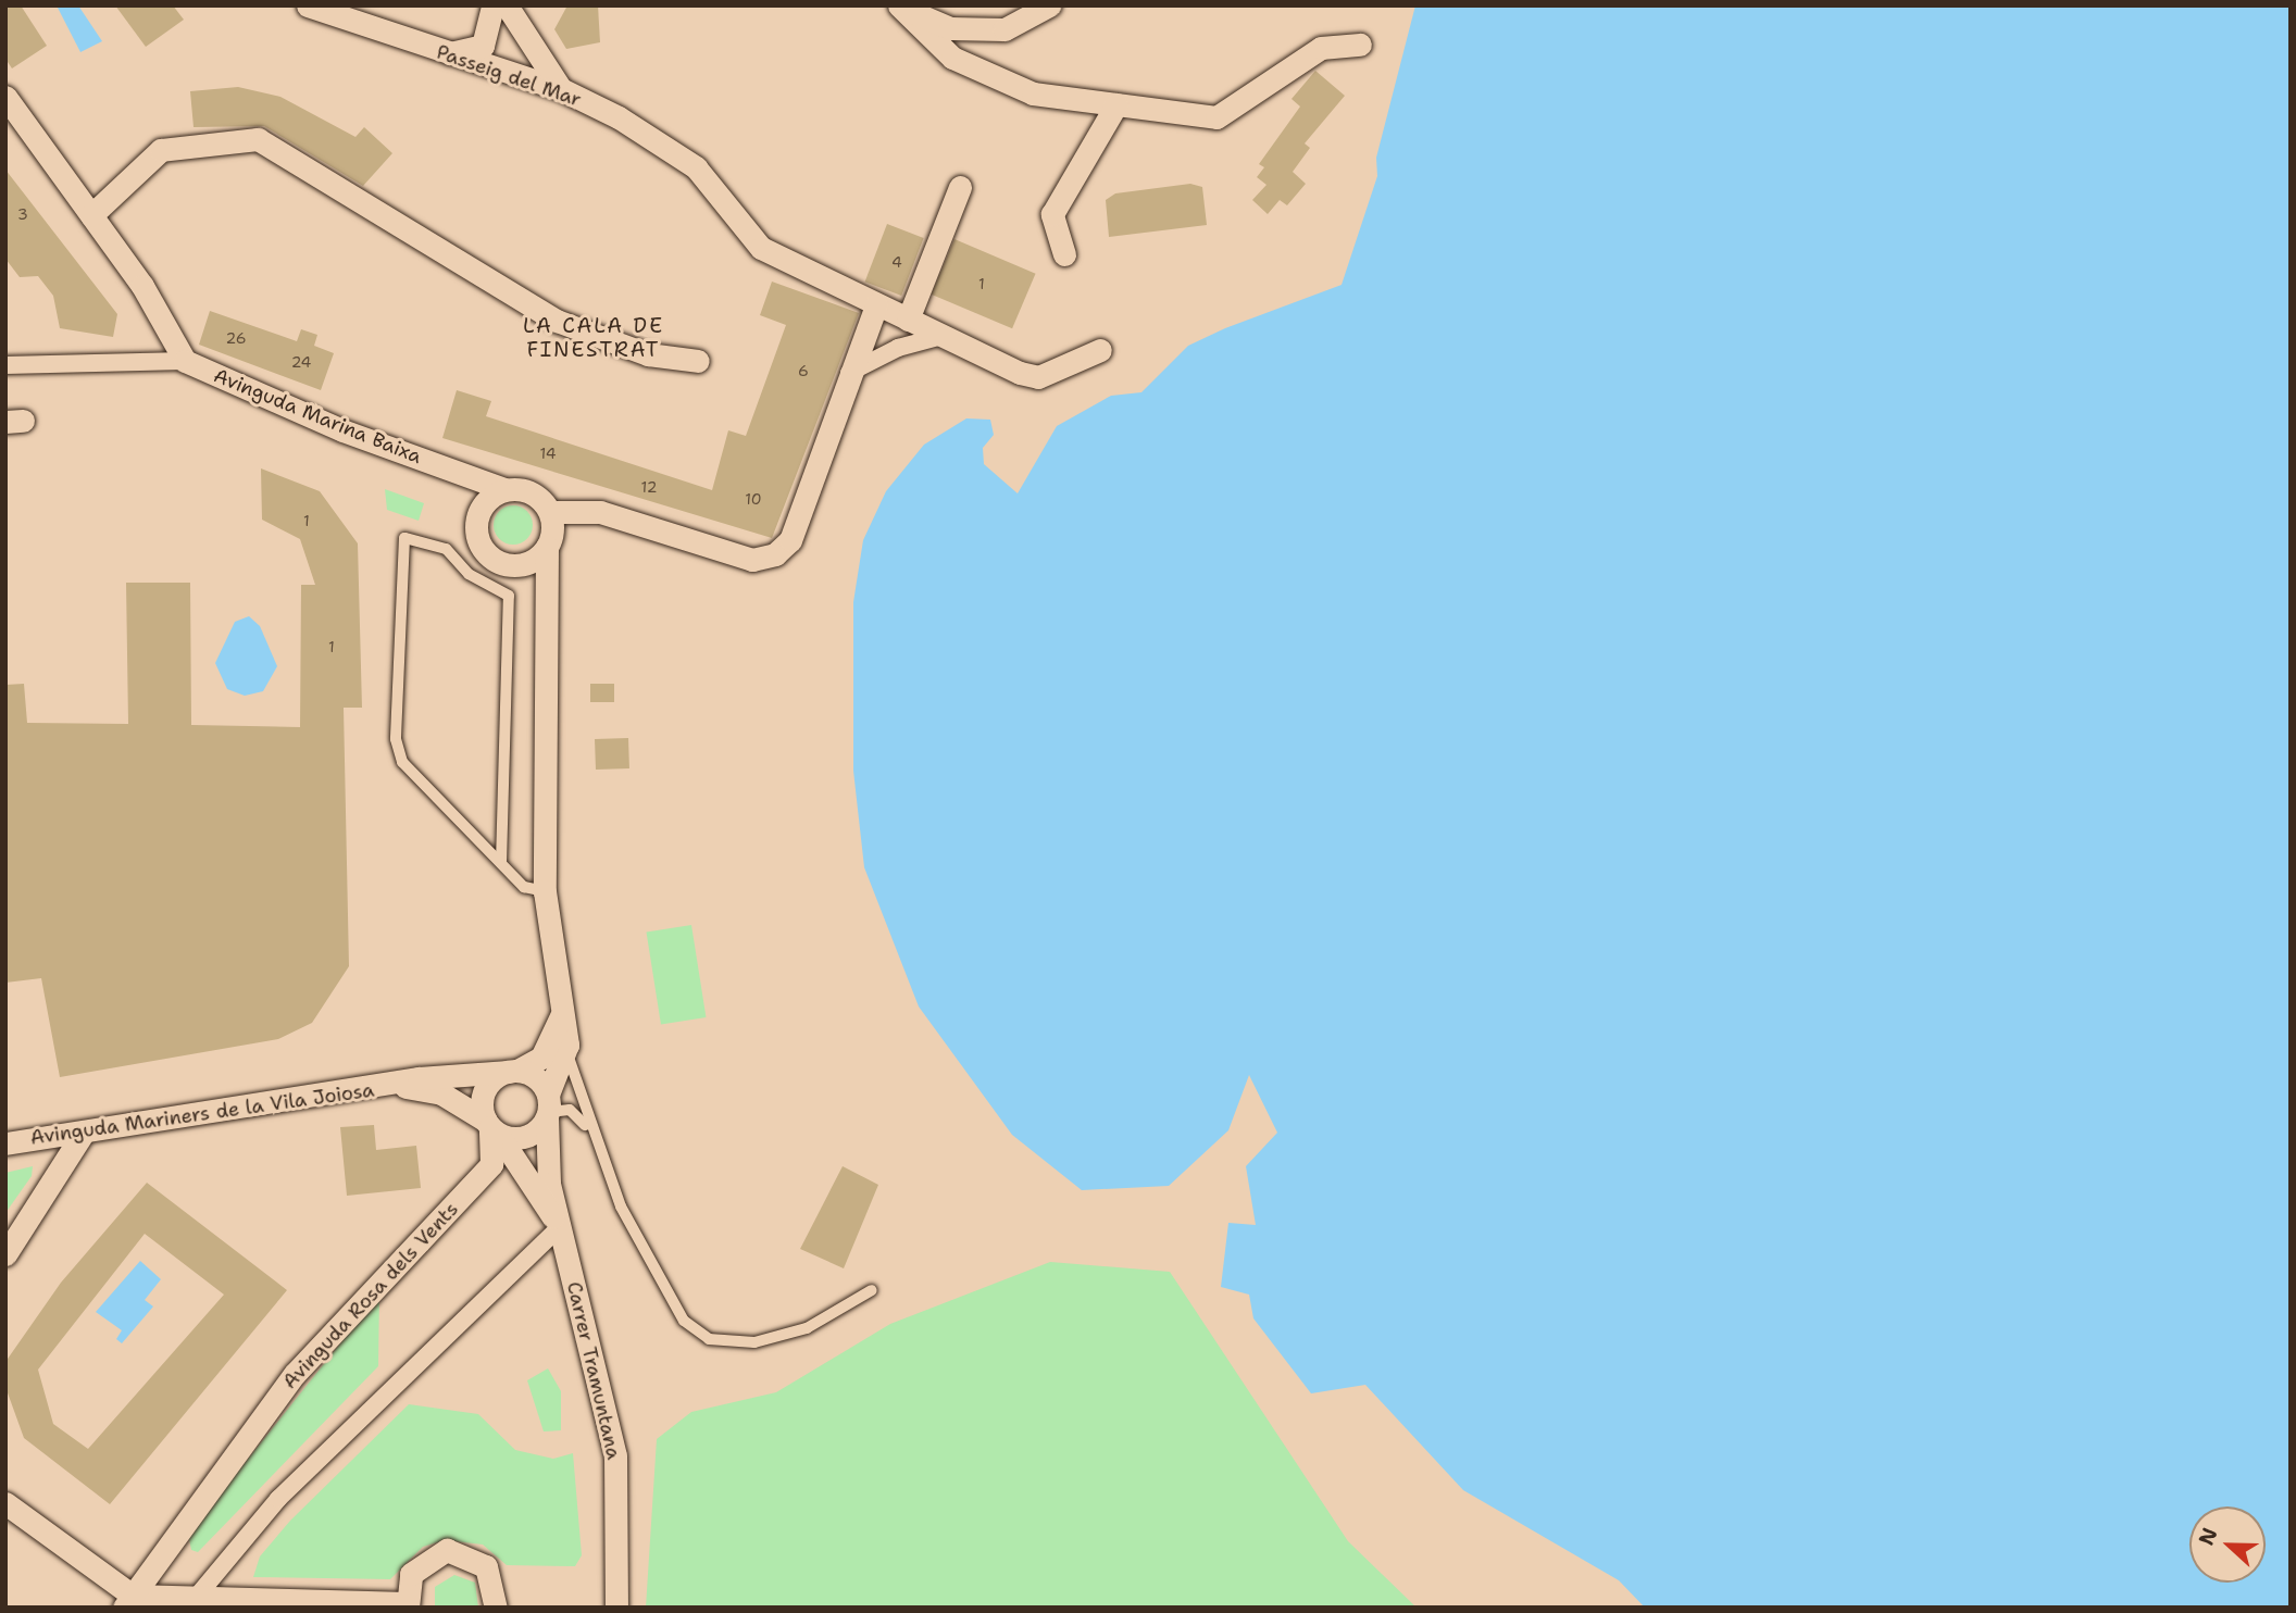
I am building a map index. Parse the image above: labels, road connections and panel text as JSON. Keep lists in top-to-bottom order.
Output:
{
  "streets": {
    "street": [
      "Passeig del Mar",
      "Avinguda Marina Baixa",
      "Avinguda Mariners de la Vila Joiosa",
      "Avinguda Rosa dels Vents",
      "Carrer Tramuntana"
    ]
  },
  "crossings": [
    ["Avinguda Mariners de la Vila Joiosa", "Avinguda Rosa dels Vents"],
    ["Avinguda Mariners de la Vila Joiosa", "Carrer Tramuntana"],
    ["Avinguda Rosa dels Vents", "Carrer Tramuntana"]
  ],
  "districts": ["LA CALA DE FINESTRAT"],
  "house_numbers": [
    "3",
    "4",
    "1",
    "26",
    "24",
    "6",
    "14",
    "12",
    "10",
    "1",
    "1"
  ],
  "north": "left"
}
